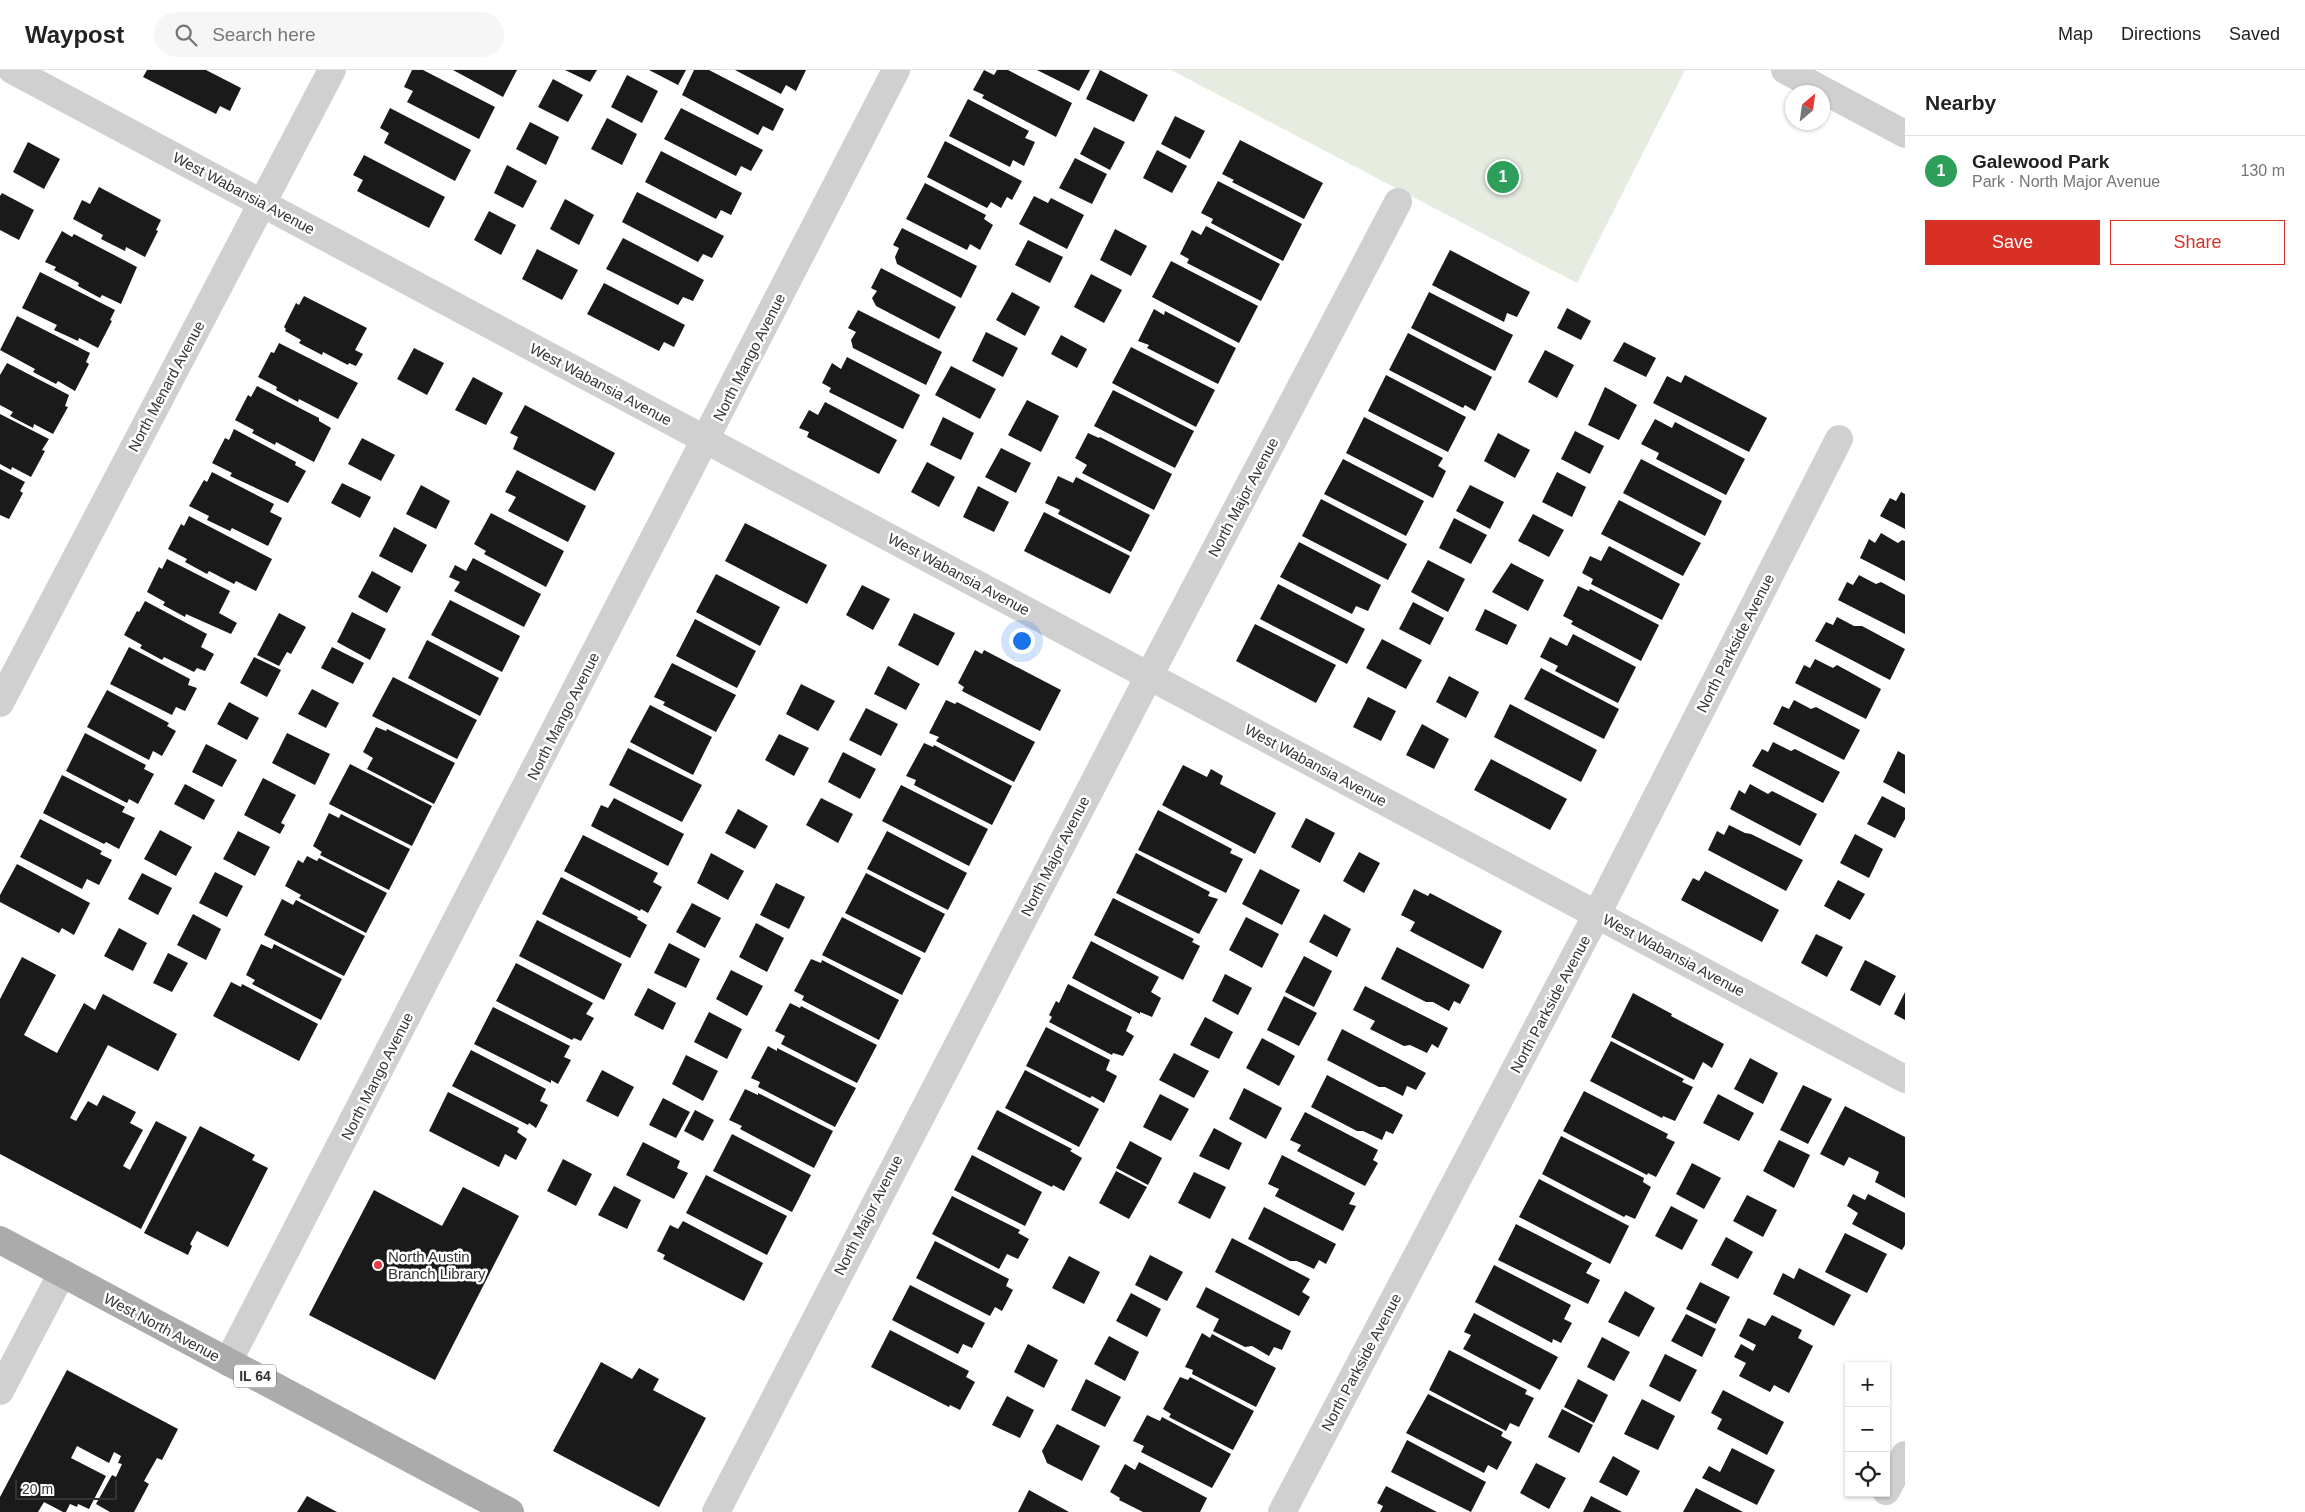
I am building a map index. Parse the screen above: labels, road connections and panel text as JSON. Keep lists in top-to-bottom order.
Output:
{
  "streets": {
    "main road": ["West North Avenue", "IL 64"],
    "street": [
      "West Wabansia Avenue",
      "North Mango Avenue",
      "North Menard Avenue",
      "North Major Avenue",
      "North Parkside Avenue"
    ]
  },
  "crossings": [
    ["West Wabansia Avenue", "North Mango Avenue"],
    ["West Wabansia Avenue", "North Menard Avenue"],
    ["West Wabansia Avenue", "North Major Avenue"],
    ["West Wabansia Avenue", "North Parkside Avenue"],
    ["North Mango Avenue", "West North Avenue"]
  ],
  "places": ["North Austin Branch Library"],
  "scale_bar": "20 m",
  "north": "top right",
  "page": {
    "header": "Waypost",
    "search": "Search here",
    "nav": ["Map", "Directions", "Saved"],
    "heading": "Nearby",
    "list": [
      {
        "mark": "1",
        "name": "Galewood Park",
        "note": "Park · North Major Avenue",
        "value": "130 m"
      }
    ],
    "pins": "1",
    "buttons": ["Save", "Share"],
    "map_buttons": ["+", "−"],
    "scale": "20 m"
  }
}
